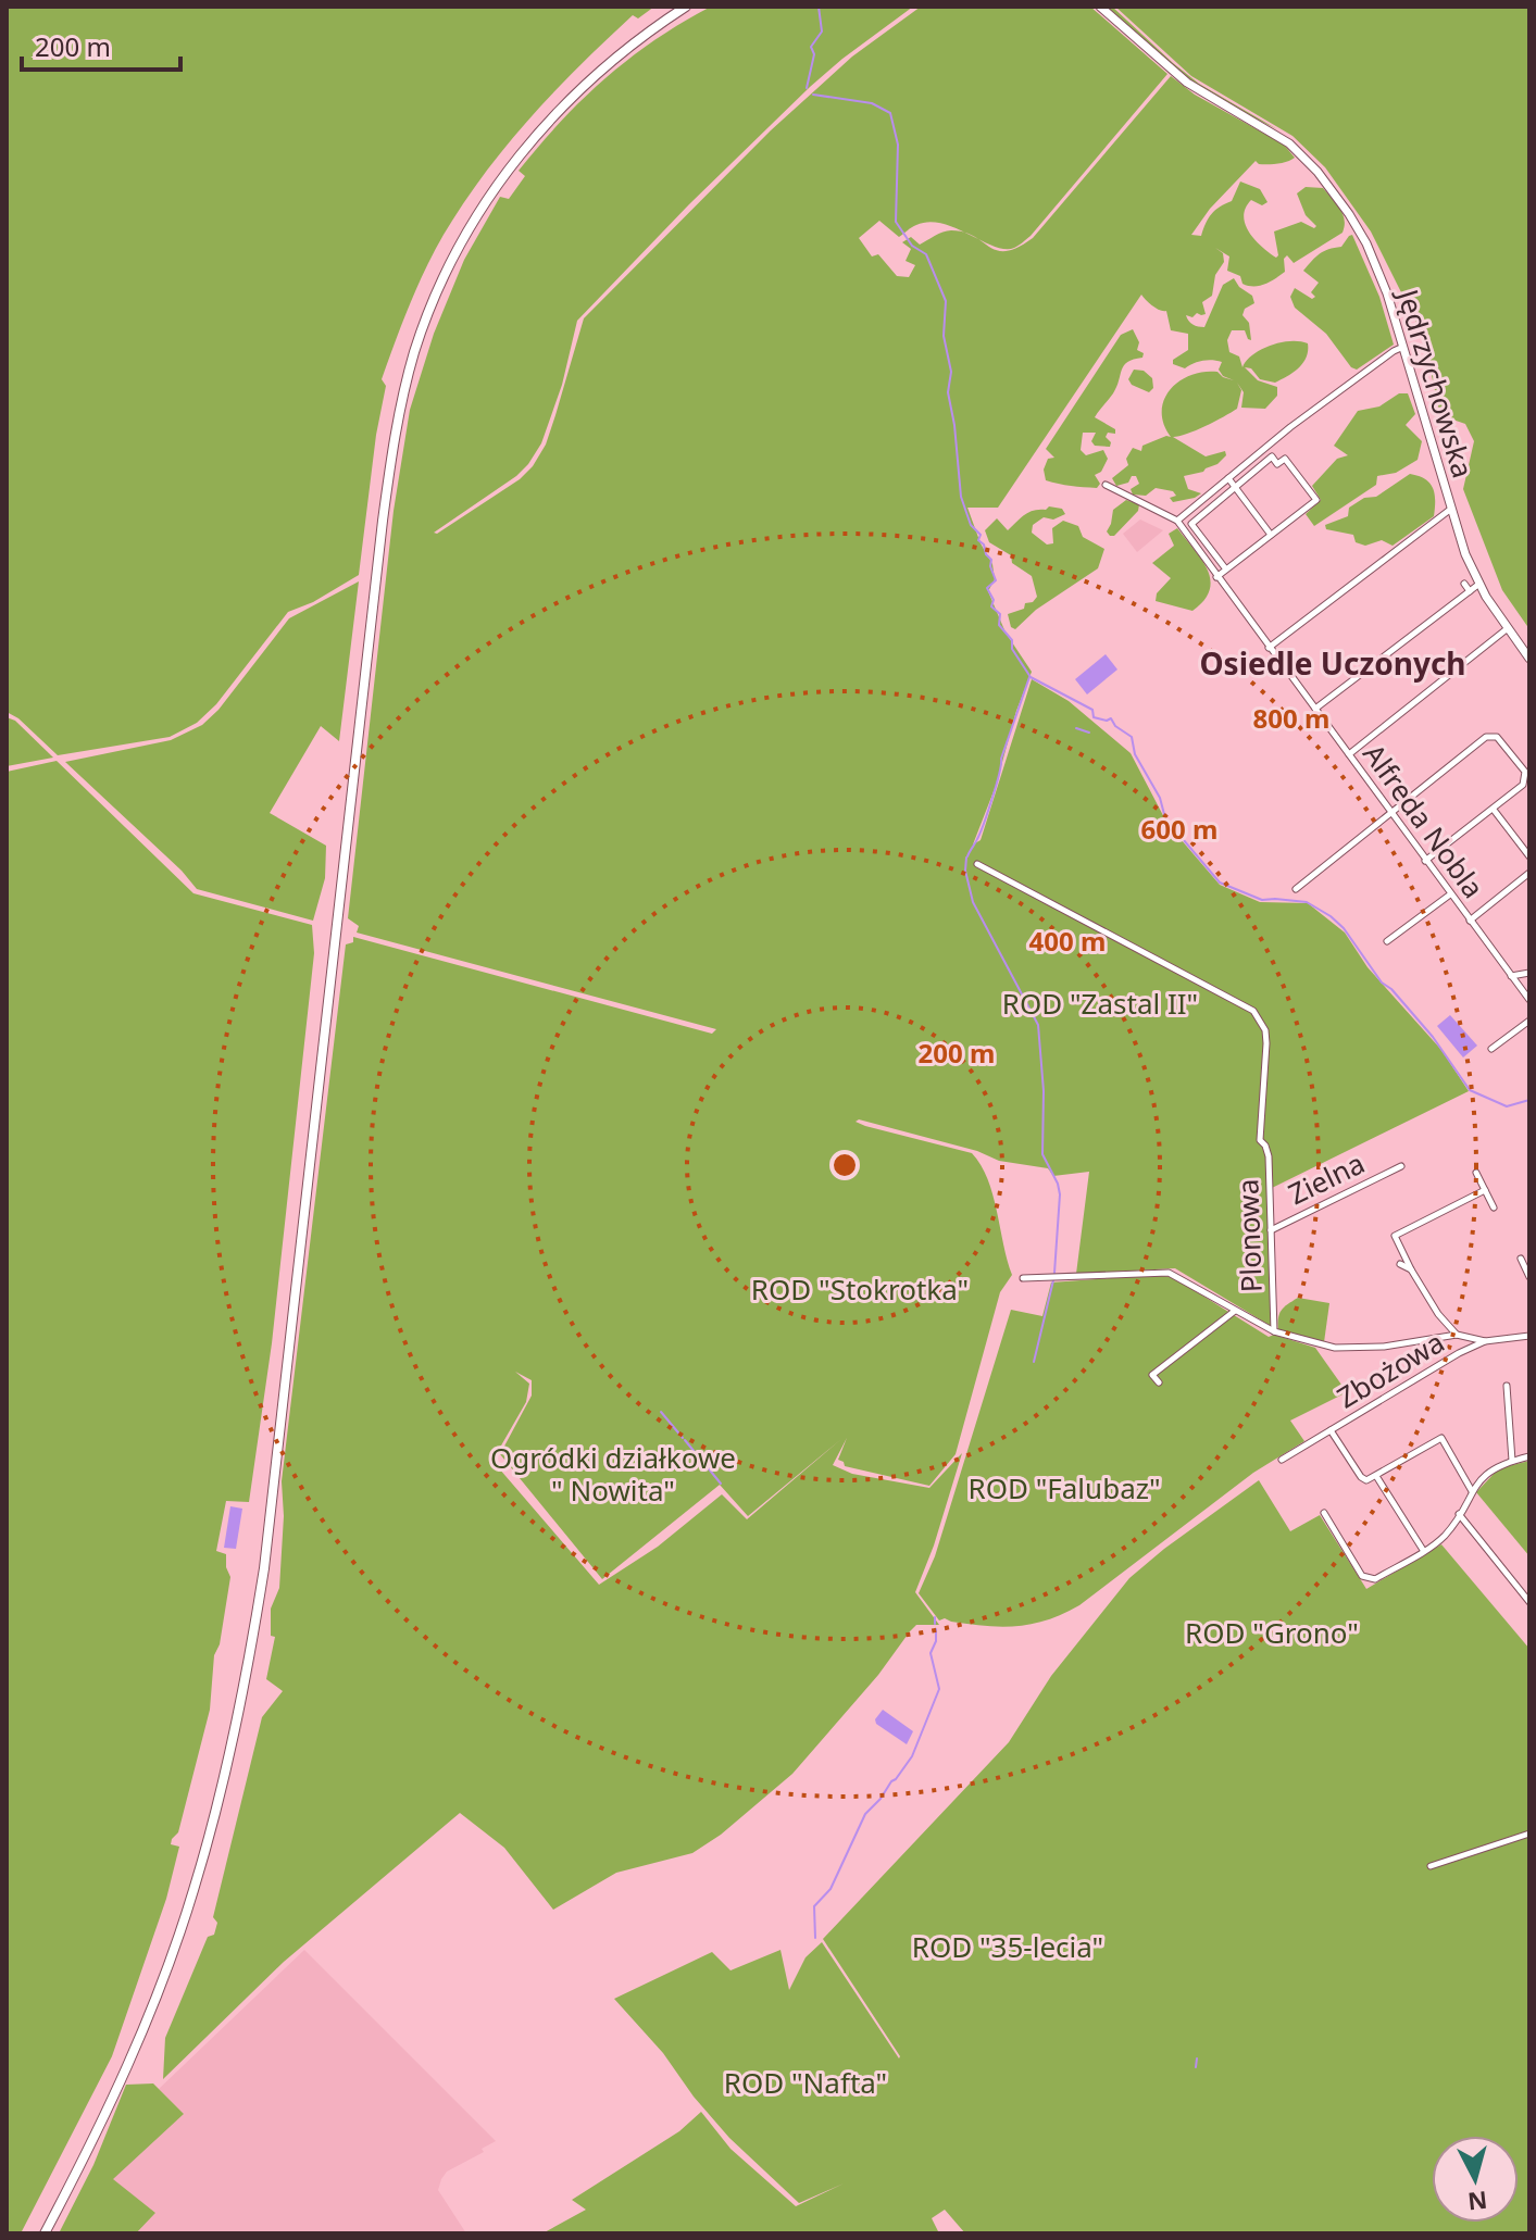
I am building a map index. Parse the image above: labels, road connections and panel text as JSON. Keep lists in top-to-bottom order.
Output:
{
  "streets": {
    "main road": ["Jędrzychowska"],
    "street": [
      "Alfreda Nobla",
      "Zielna",
      "Plonowa",
      "Zbożowa"
    ]
  },
  "crossings": [
    ["Zielna", "Plonowa"]
  ],
  "districts": ["Osiedle Uczonych"],
  "parks": [
    "ROD \"Zastal II\"",
    "ROD \"Stokrotka\"",
    "Ogródki działkowe \" Nowita\"",
    "ROD \"Falubaz\"",
    "ROD \"Grono\"",
    "ROD \"35-lecia\"",
    "ROD \"Nafta\""
  ],
  "scale_bar": "200 m",
  "north": "bottom",
  "rings": [
    "800 m",
    "600 m",
    "400 m",
    "200 m"
  ]
}
